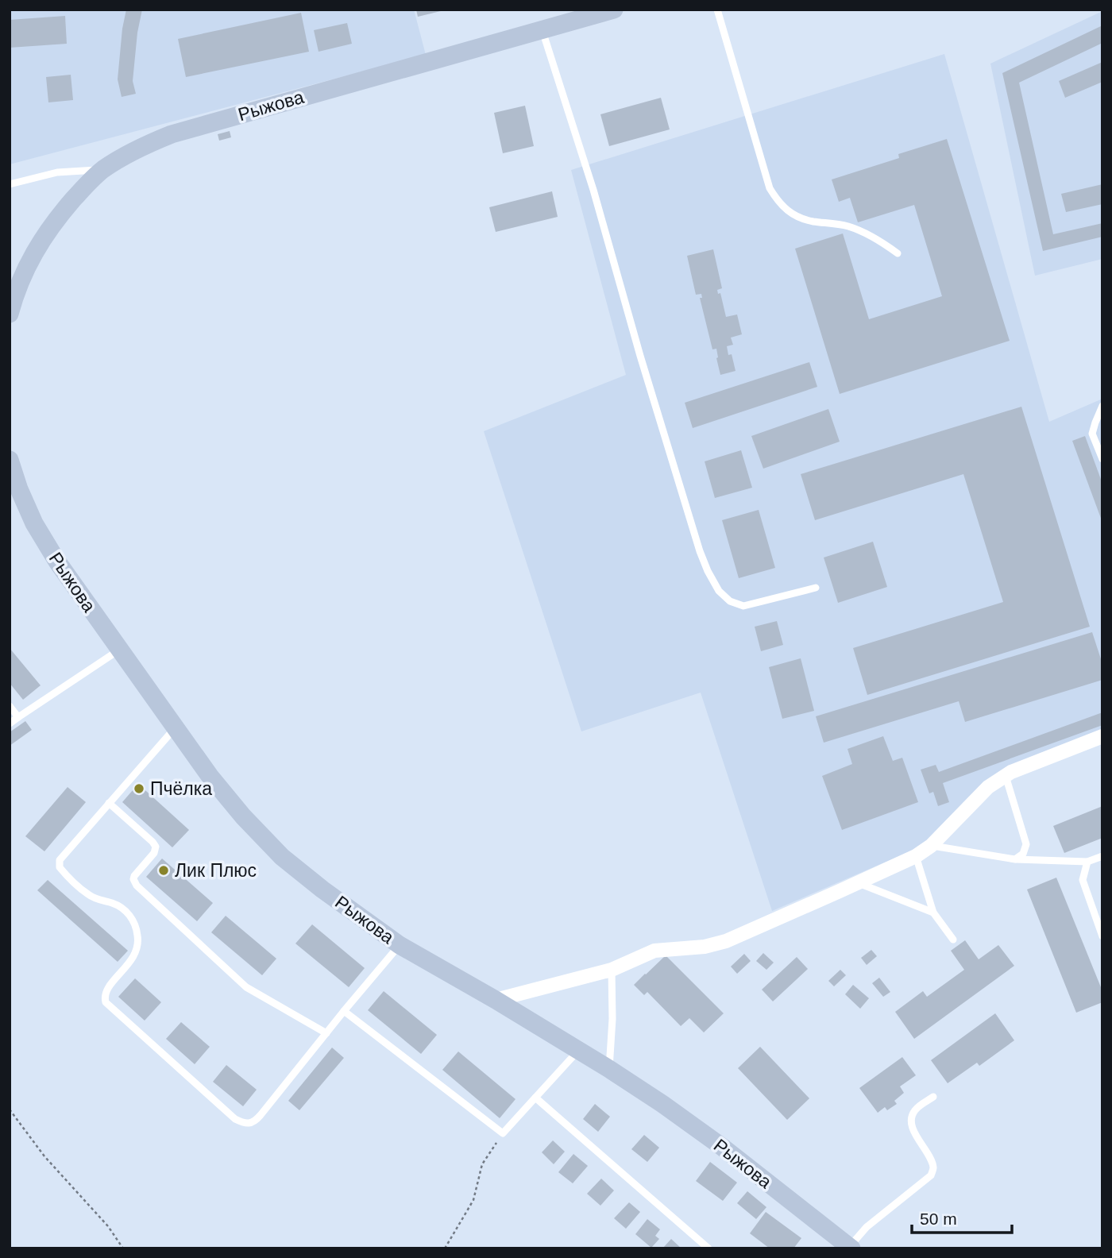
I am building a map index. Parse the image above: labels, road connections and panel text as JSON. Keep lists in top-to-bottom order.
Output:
{
  "streets": {
    "street": ["Рыжова"]
  },
  "places": ["Пчёлка", "Лик Плюс"],
  "scale_bar": "50 m"
}
